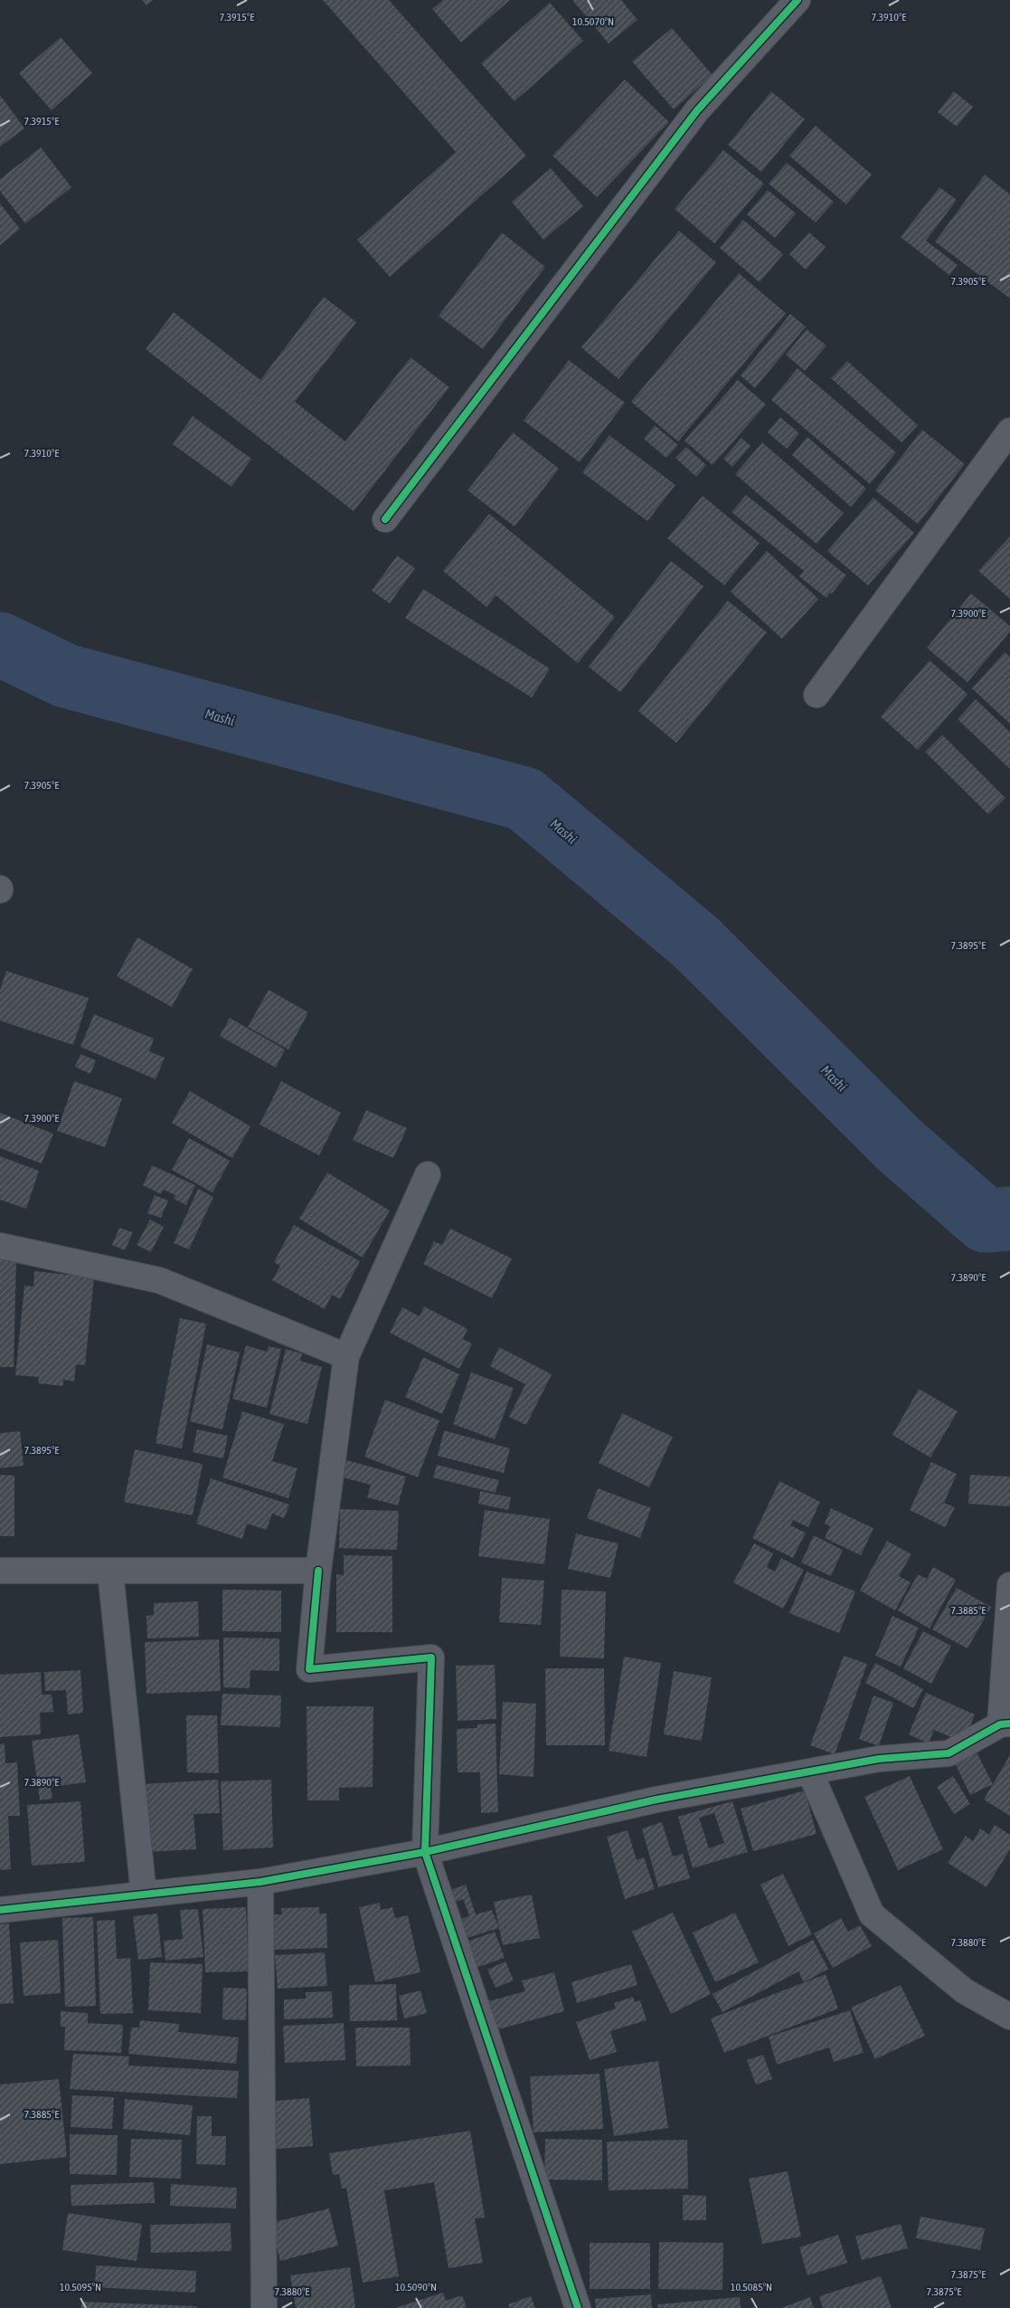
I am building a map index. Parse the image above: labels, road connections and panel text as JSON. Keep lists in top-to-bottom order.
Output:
{
  "water": ["Mashi"],
  "coordinates": [
    "7.3910°E",
    "7.3915°E",
    "10.5070°N",
    "7.3905°E",
    "7.3900°E",
    "7.3895°E",
    "7.3890°E",
    "7.3885°E",
    "7.3880°E",
    "7.3875°E",
    "10.5095°N",
    "10.5090°N",
    "10.5085°N"
  ]
}
